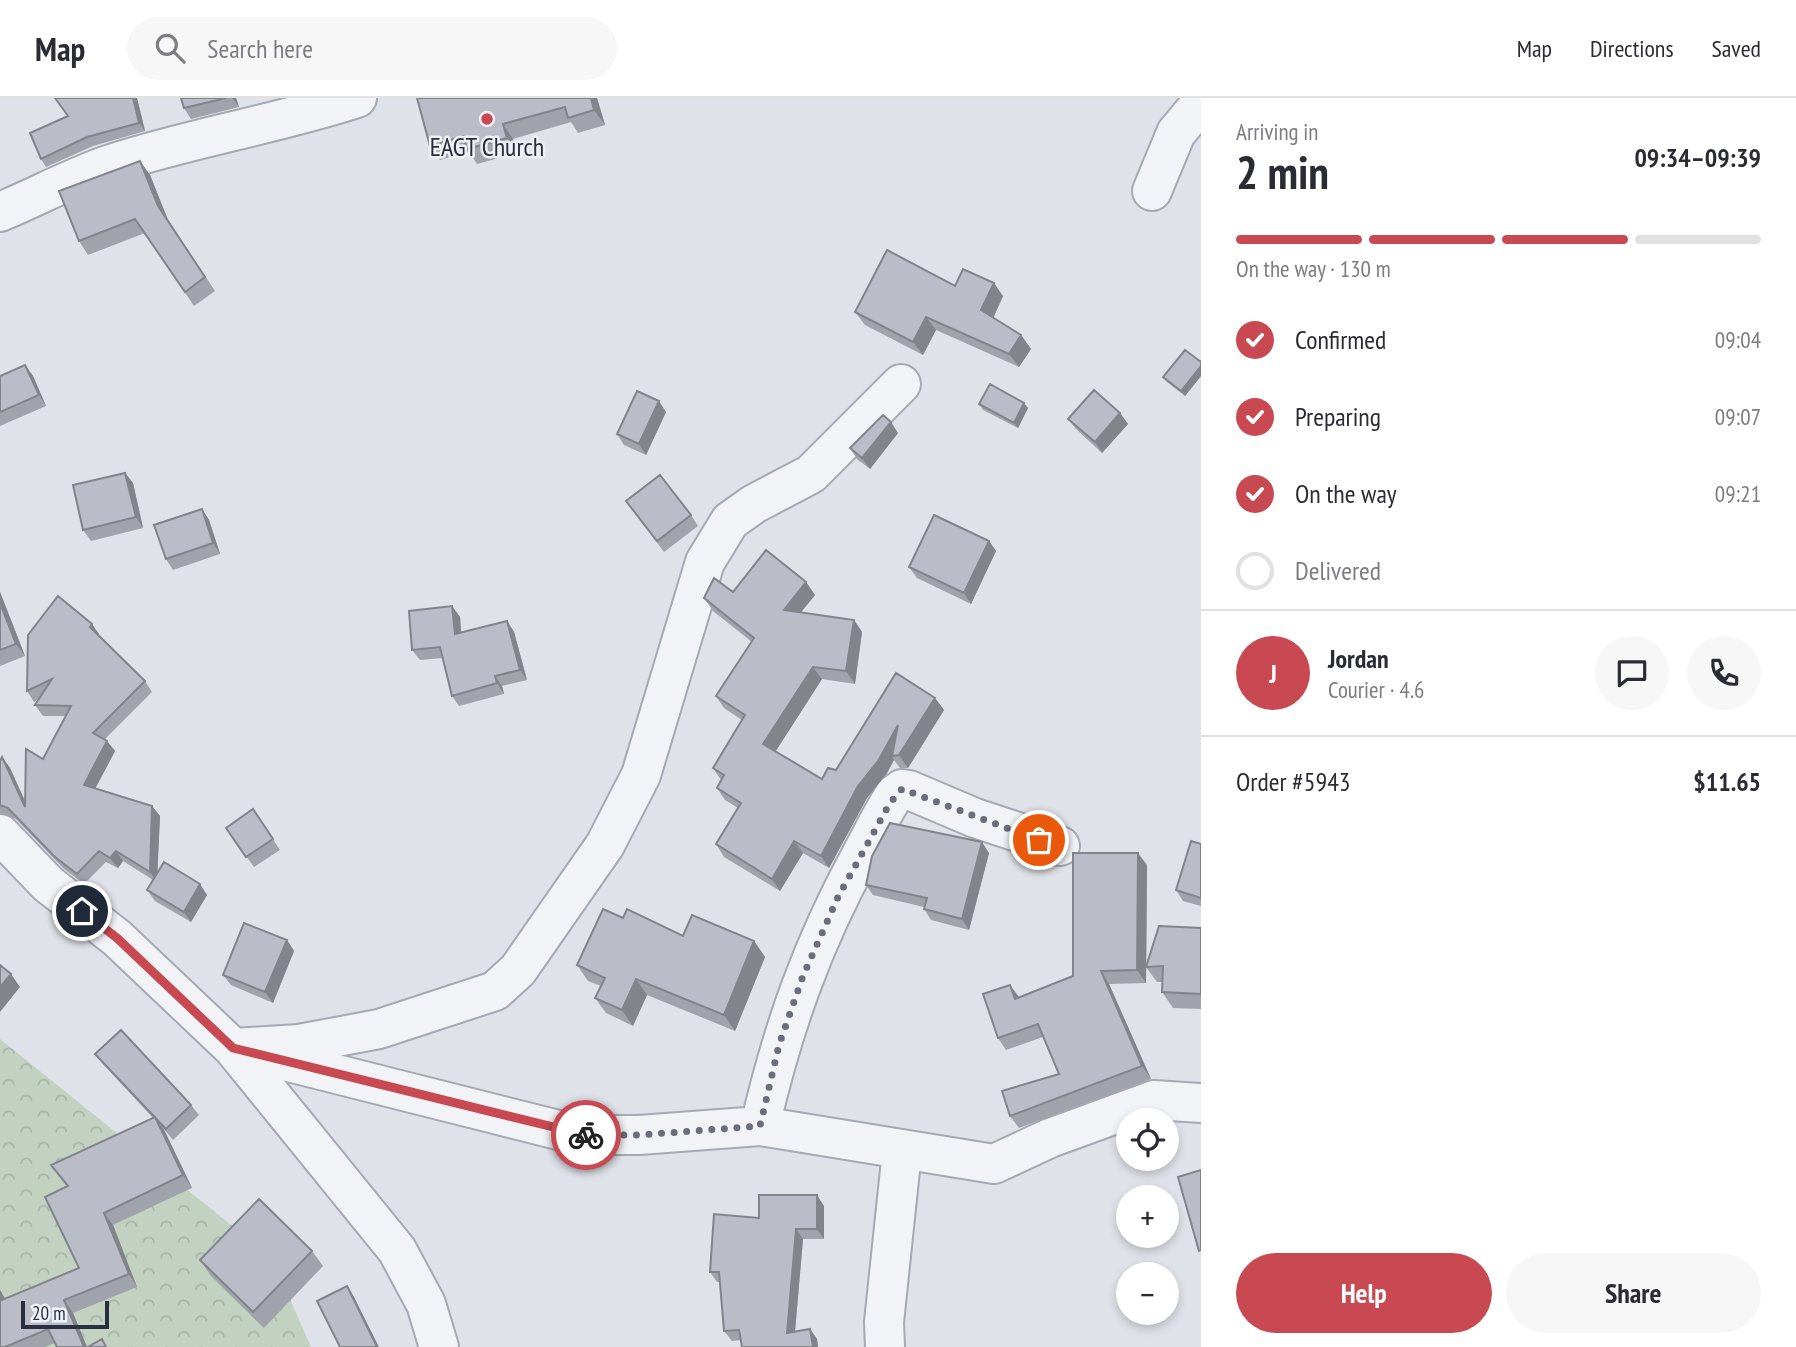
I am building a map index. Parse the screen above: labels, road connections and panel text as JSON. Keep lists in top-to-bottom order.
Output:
{
  "places": ["EAGT Church"],
  "scale_bar": "20 m",
  "page": {
    "header": "Map",
    "search": "Search here",
    "nav": ["Map", "Directions", "Saved"],
    "heading": ["2 min", "Arriving in", "09:34–09:39"],
    "panel": [
      "Jordan",
      "Courier · 4.6",
      "Order #5943",
      "$11.65"
    ],
    "bar": "On the way · 130 m",
    "list": [
      ["Confirmed", "09:04"],
      ["Preparing", "09:07"],
      ["On the way", "09:21"],
      "Delivered"
    ],
    "round": "J",
    "map_buttons": ["+", "−"],
    "buttons": ["Help", "Share"],
    "scale": "20 m"
  }
}
